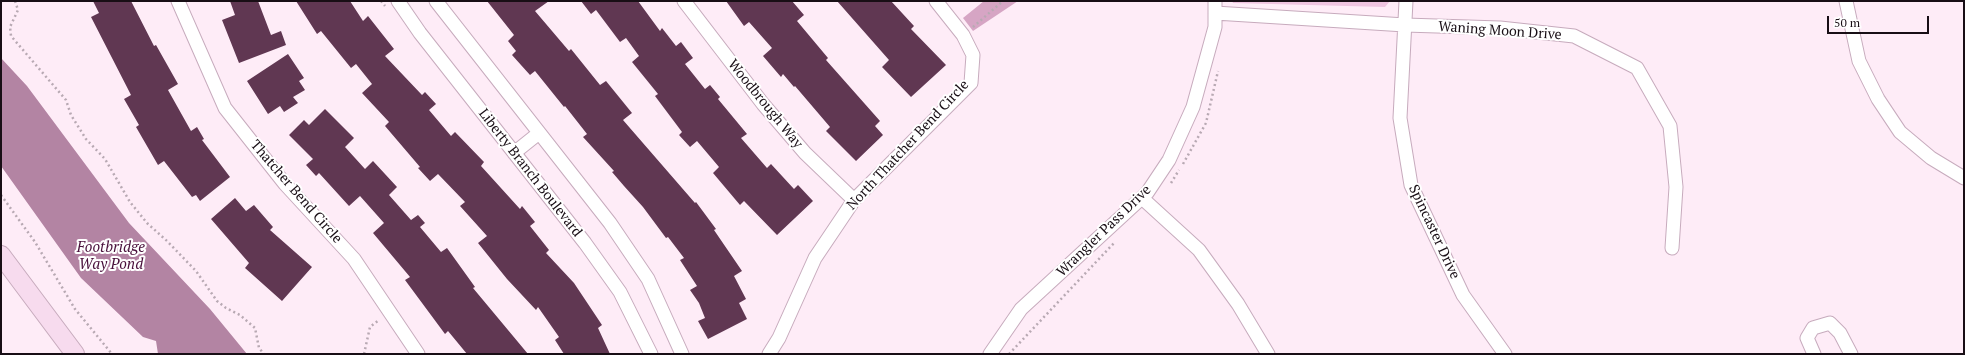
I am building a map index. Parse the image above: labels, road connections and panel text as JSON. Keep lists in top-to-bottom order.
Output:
{
  "streets": {
    "street": [
      "Waning Moon Drive",
      "Woodbrough Way",
      "North Thatcher Bend Circle",
      "Liberty Branch Boulevard",
      "Thatcher Bend Circle",
      "Wrangler Pass Drive",
      "Spincaster Drive"
    ]
  },
  "crossings": [
    ["Waning Moon Drive", "Wrangler Pass Drive"],
    ["Waning Moon Drive", "Spincaster Drive"],
    ["Woodbrough Way", "North Thatcher Bend Circle"]
  ],
  "water": ["Footbridge Way Pond"],
  "scale_bar": "50 m"
}
